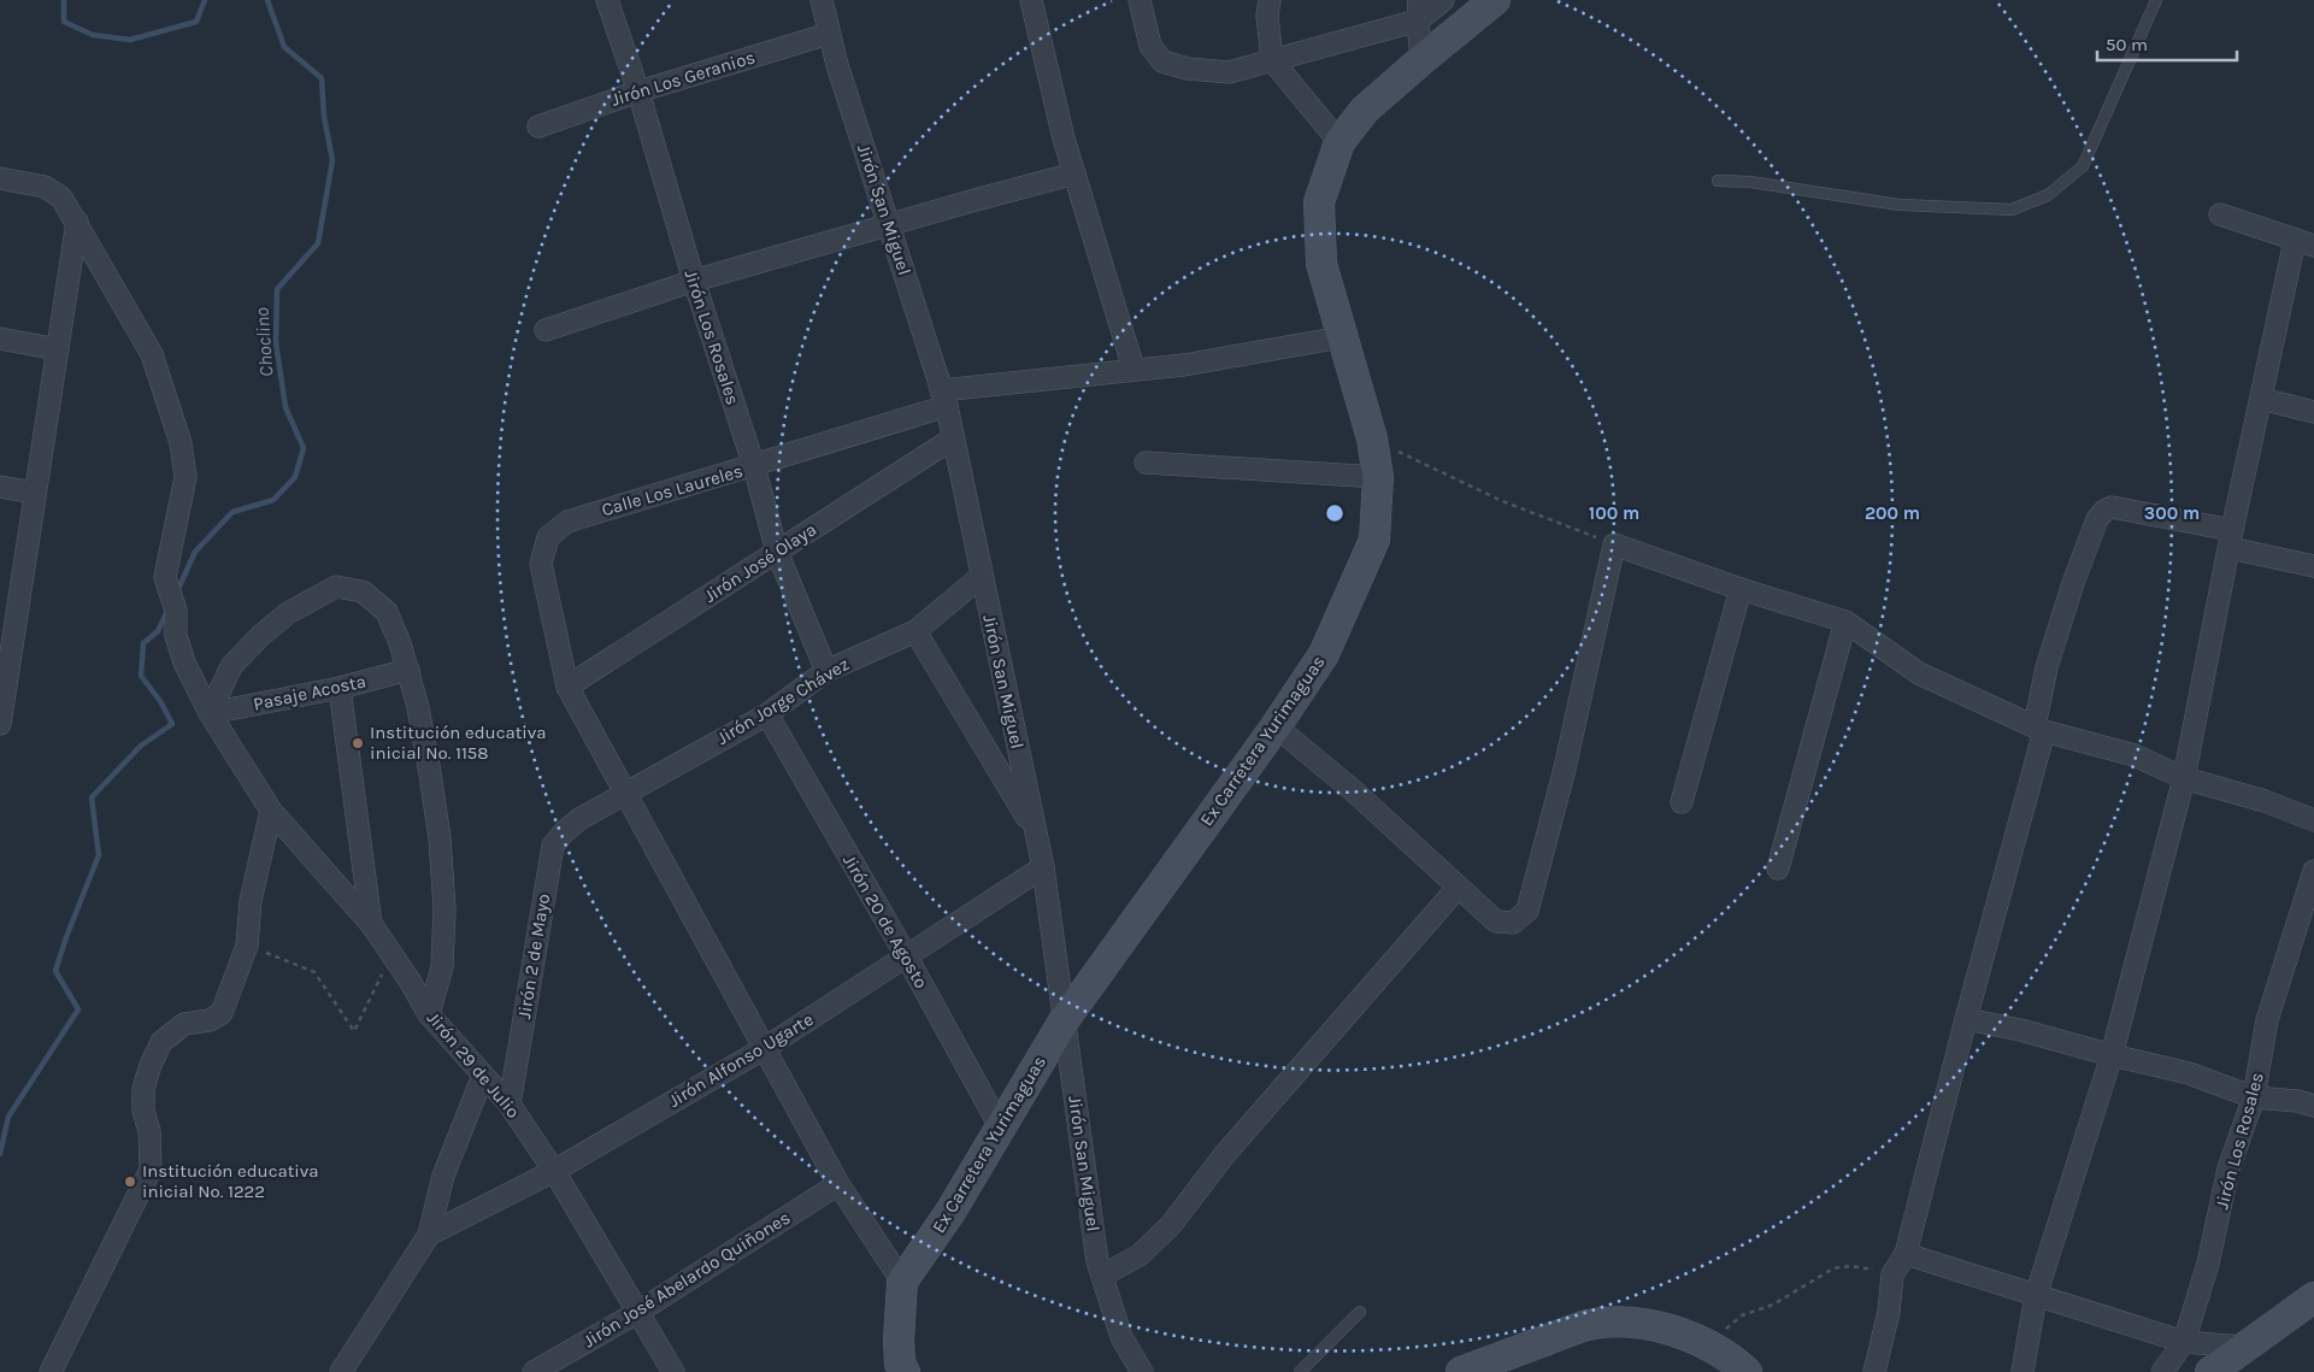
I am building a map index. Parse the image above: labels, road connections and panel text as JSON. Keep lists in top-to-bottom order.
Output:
{
  "streets": {
    "street": [
      "Jirón Los Geranios",
      "Jirón San Miguel",
      "Jirón Los Rosales",
      "Calle Los Laureles",
      "Jirón José Olaya",
      "Pasaje Acosta",
      "Jirón Jorge Chávez",
      "Ex Carretera Yurimaguas",
      "Jirón 20 de Agosto",
      "Jirón 2 de Mayo",
      "Jirón Alfonso Ugarte",
      "Jirón 29 de Julio",
      "Jirón José Abelardo Quiñones"
    ]
  },
  "crossings": [
    ["Jirón Los Geranios", "Jirón San Miguel"],
    ["Jirón Los Geranios", "Jirón Los Rosales"],
    ["Jirón San Miguel", "Calle Los Laureles"],
    ["Jirón San Miguel", "Jirón José Olaya"],
    ["Jirón San Miguel", "Jirón Jorge Chávez"],
    ["Jirón San Miguel", "Ex Carretera Yurimaguas"],
    ["Jirón San Miguel", "Jirón Alfonso Ugarte"],
    ["Jirón Los Rosales", "Calle Los Laureles"],
    ["Jirón Los Rosales", "Jirón José Olaya"],
    ["Jirón Los Rosales", "Jirón Jorge Chávez"],
    ["Calle Los Laureles", "Jirón José Olaya"],
    ["Calle Los Laureles", "Ex Carretera Yurimaguas"],
    ["Pasaje Acosta", "Jirón 29 de Julio"],
    ["Jirón Jorge Chávez", "Jirón 20 de Agosto"],
    ["Jirón Jorge Chávez", "Jirón 2 de Mayo"],
    ["Ex Carretera Yurimaguas", "Jirón 20 de Agosto"],
    ["Jirón 20 de Agosto", "Jirón Alfonso Ugarte"],
    ["Jirón 2 de Mayo", "Jirón 29 de Julio"],
    ["Jirón Alfonso Ugarte", "Jirón 29 de Julio"],
    ["Jirón 29 de Julio", "Jirón José Abelardo Quiñones"]
  ],
  "water": ["Choclino"],
  "places": ["Institución educativa inicial No. 1158", "Institución educativa inicial No. 1222"],
  "scale_bar": "50 m",
  "rings": ["100 m", "200 m", "300 m"]
}
